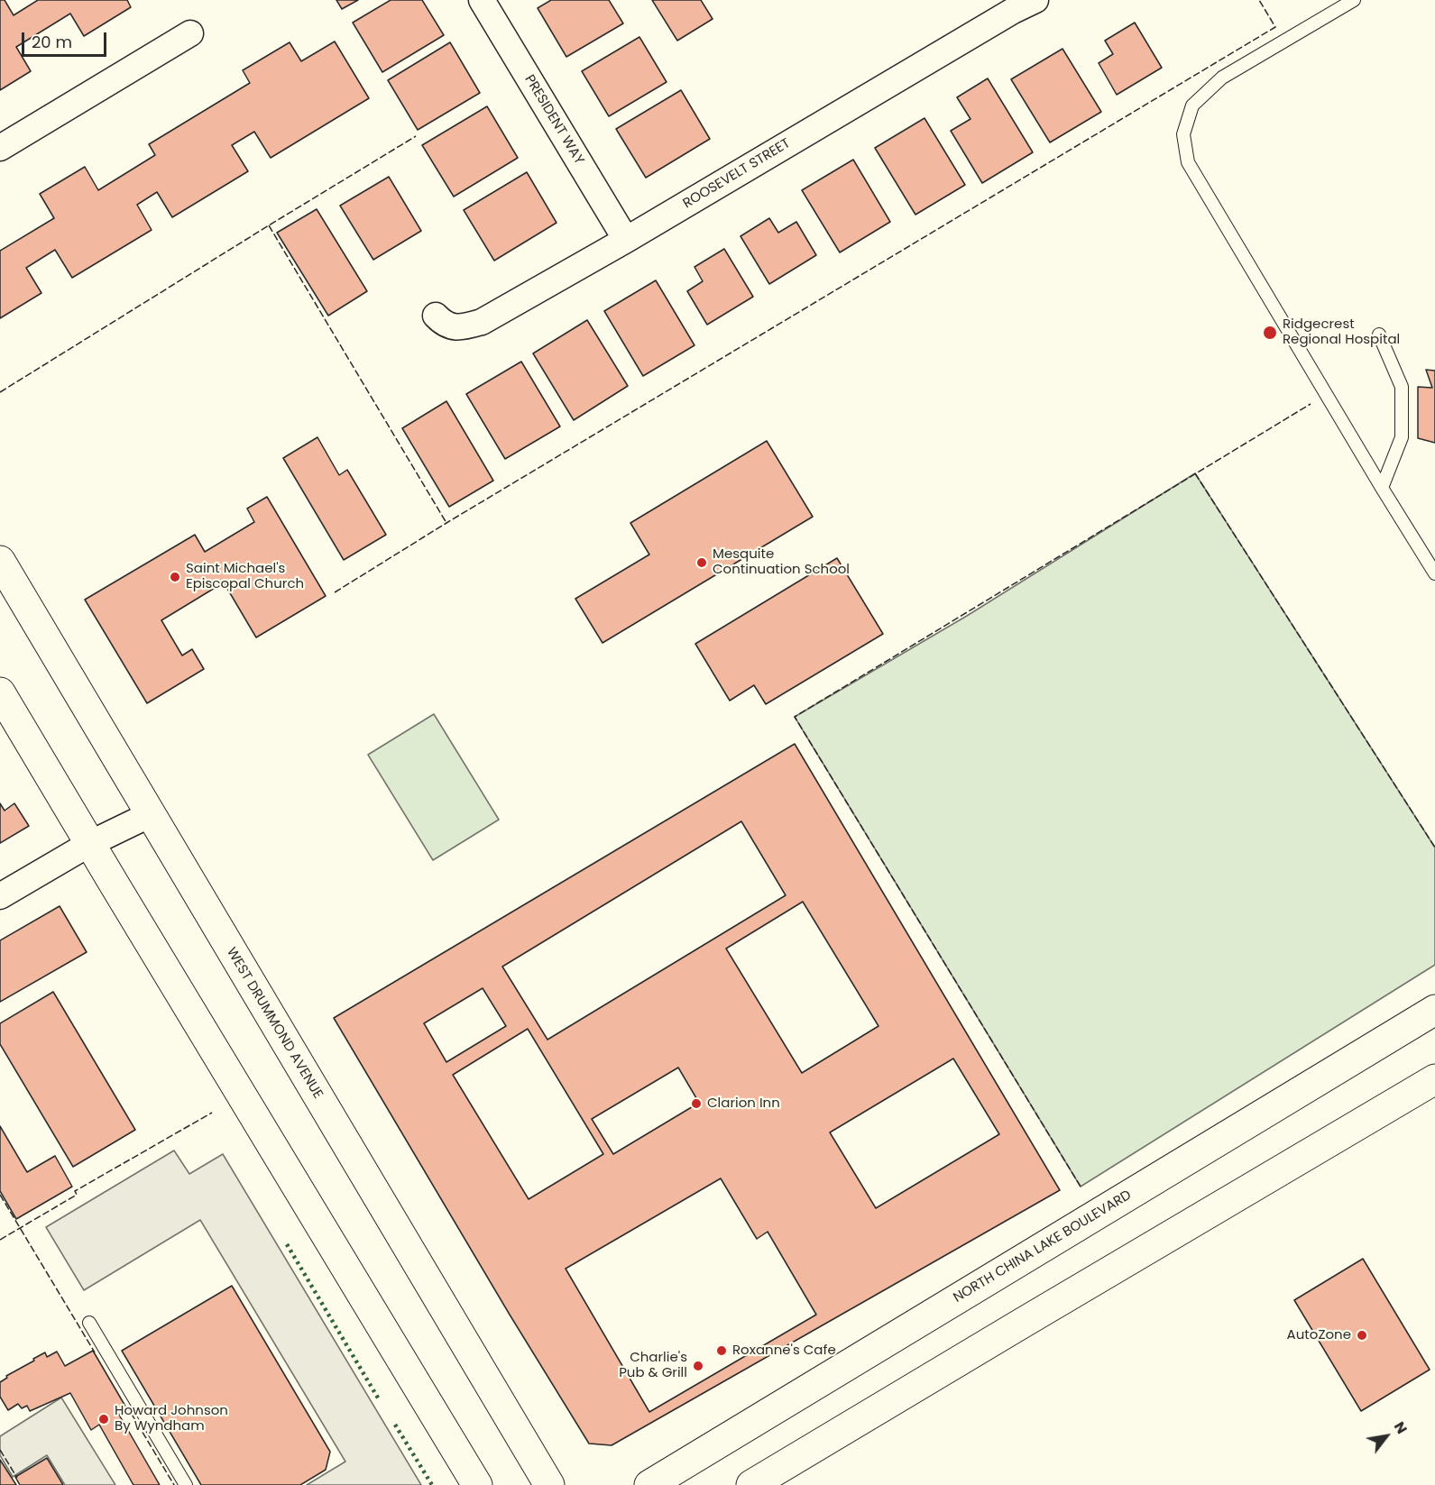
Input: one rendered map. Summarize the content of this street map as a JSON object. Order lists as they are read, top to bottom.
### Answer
{
  "streets": {
    "main road": ["WEST DRUMMOND AVENUE", "NORTH CHINA LAKE BOULEVARD"],
    "street": ["PRESIDENT WAY", "ROOSEVELT STREET"]
  },
  "crossings": [
    ["PRESIDENT WAY", "ROOSEVELT STREET"]
  ],
  "places": [
    "Ridgecrest Regional Hospital",
    "Mesquite Continuation School",
    "Saint Michael's Episcopal Church",
    "Clarion Inn",
    "AutoZone",
    "Roxanne's Cafe",
    "Charlie's Pub & Grill",
    "Howard Johnson By Wyndham"
  ],
  "scale_bar": "20 m",
  "north": "top right"
}
